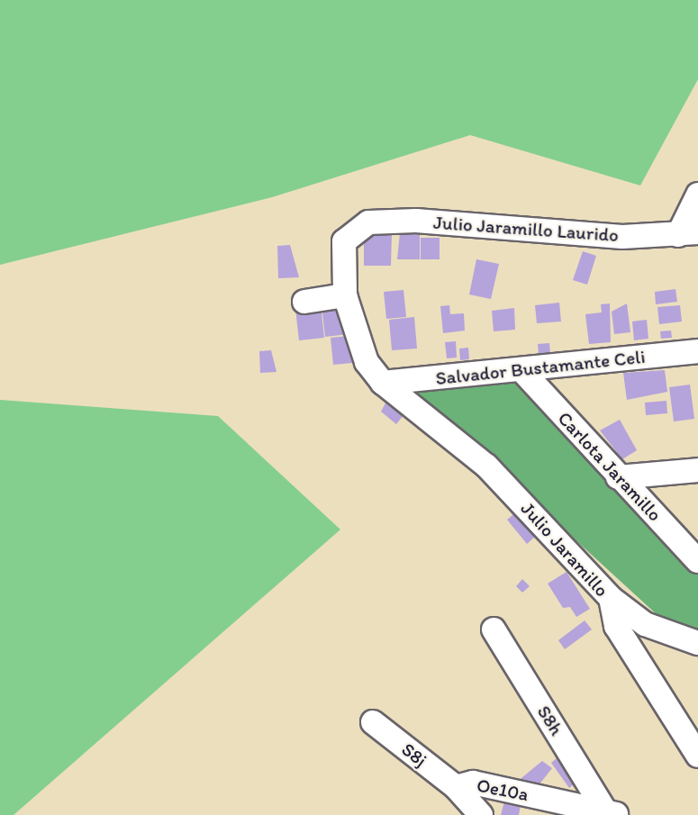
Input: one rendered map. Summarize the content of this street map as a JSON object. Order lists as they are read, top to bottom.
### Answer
{
  "streets": {
    "street": [
      "Julio Jaramillo Laurido",
      "Salvador Bustamante Celi",
      "Carlota Jaramillo",
      "Julio Jaramillo",
      "S8h",
      "S8j",
      "Oe10a"
    ]
  },
  "crossings": [
    ["Julio Jaramillo Laurido", "Julio Jaramillo"],
    ["Salvador Bustamante Celi", "Carlota Jaramillo"],
    ["Salvador Bustamante Celi", "Julio Jaramillo"],
    ["S8h", "Oe10a"],
    ["S8j", "Oe10a"]
  ]
}
